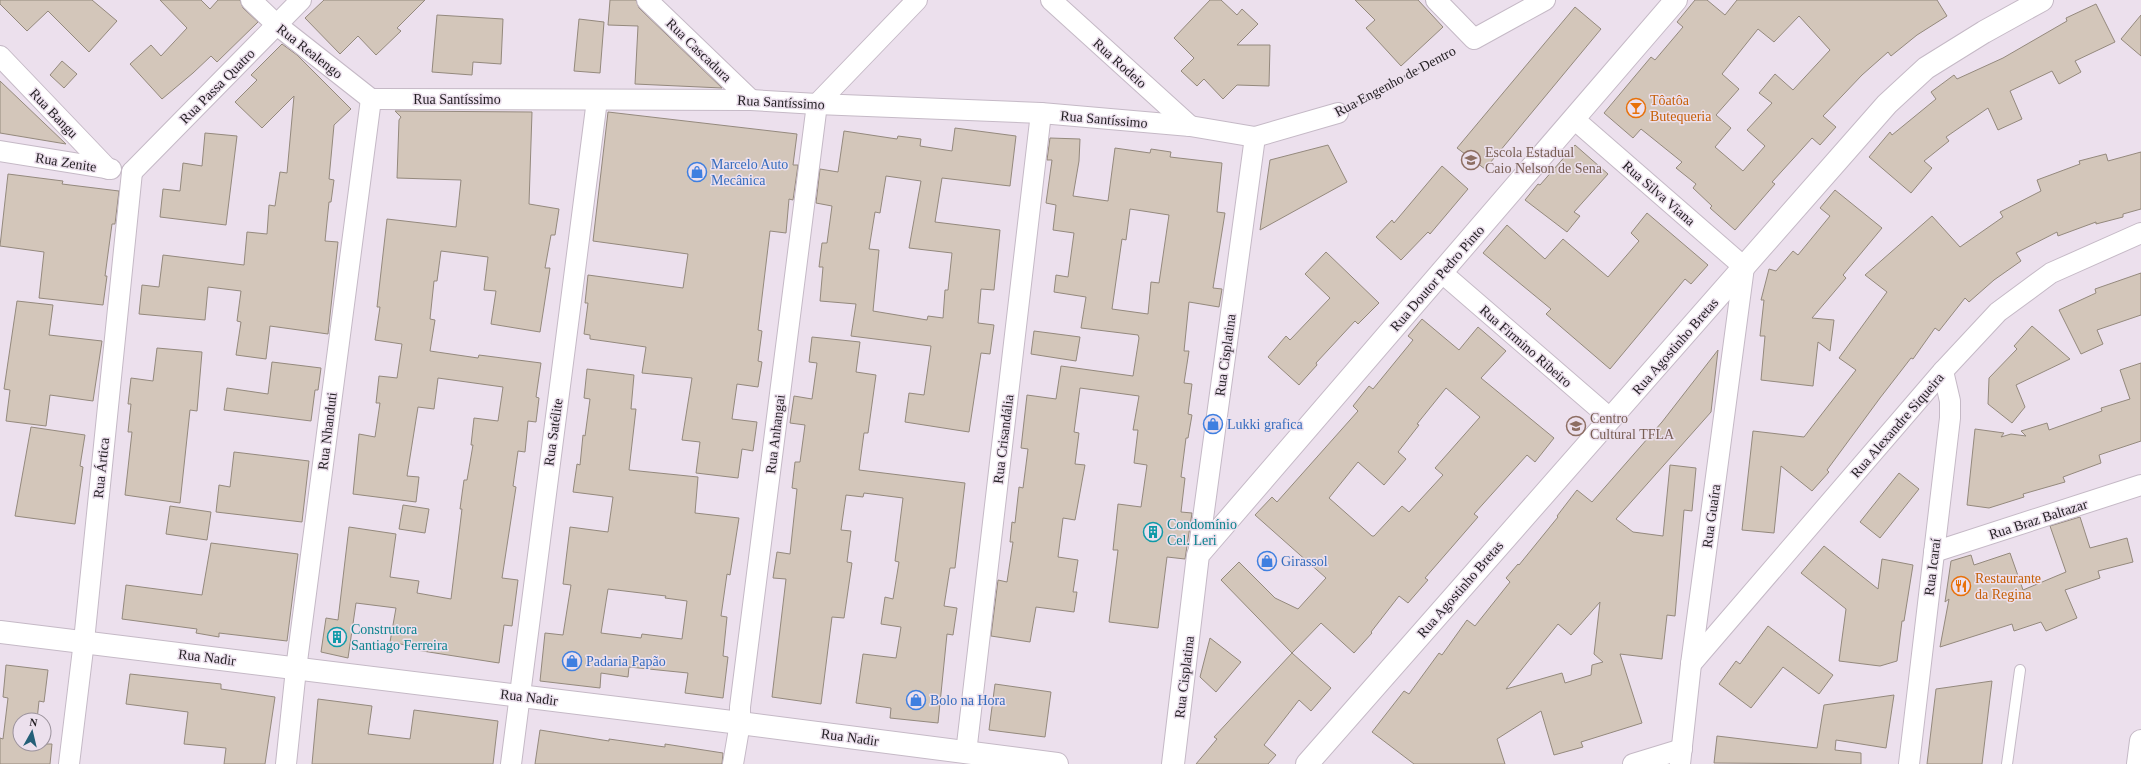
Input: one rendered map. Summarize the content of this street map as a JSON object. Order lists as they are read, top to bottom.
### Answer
{
  "streets": {
    "street": [
      "Rua Cascadura",
      "Rua Realengo",
      "Rua Rodeio",
      "Rua Engenho de Dentro",
      "Rua Passa Quatro",
      "Rua Santíssimo",
      "Rua Bangu",
      "Rua Zenite",
      "Rua Silva Viana",
      "Rua Doutor Pedro Pinto",
      "Rua Firmino Ribeiro",
      "Rua Agostinho Bretas",
      "Rua Cisplatina",
      "Rua Alexandre Siqueira",
      "Rua Nhanduti",
      "Rua Satélite",
      "Rua Anhangai",
      "Rua Crisandália",
      "Rua Ártica",
      "Rua Guaíra",
      "Rua Braz Baltazar",
      "Rua Icaraí",
      "Rua Nadir"
    ]
  },
  "crossings": [
    ["Rua Cascadura", "Rua Santíssimo"],
    ["Rua Realengo", "Rua Passa Quatro"],
    ["Rua Realengo", "Rua Santíssimo"],
    ["Rua Realengo", "Rua Nhanduti"],
    ["Rua Rodeio", "Rua Engenho de Dentro"],
    ["Rua Rodeio", "Rua Santíssimo"],
    ["Rua Engenho de Dentro", "Rua Santíssimo"],
    ["Rua Engenho de Dentro", "Rua Cisplatina"],
    ["Rua Passa Quatro", "Rua Zenite"],
    ["Rua Passa Quatro", "Rua Ártica"],
    ["Rua Santíssimo", "Rua Nhanduti"],
    ["Rua Santíssimo", "Rua Satélite"],
    ["Rua Santíssimo", "Rua Anhangai"],
    ["Rua Santíssimo", "Rua Crisandália"],
    ["Rua Bangu", "Rua Zenite"],
    ["Rua Zenite", "Rua Ártica"],
    ["Rua Silva Viana", "Rua Doutor Pedro Pinto"],
    ["Rua Silva Viana", "Rua Agostinho Bretas"],
    ["Rua Silva Viana", "Rua Guaíra"],
    ["Rua Doutor Pedro Pinto", "Rua Firmino Ribeiro"],
    ["Rua Doutor Pedro Pinto", "Rua Cisplatina"],
    ["Rua Firmino Ribeiro", "Rua Agostinho Bretas"],
    ["Rua Agostinho Bretas", "Rua Guaíra"],
    ["Rua Alexandre Siqueira", "Rua Guaíra"],
    ["Rua Alexandre Siqueira", "Rua Icaraí"],
    ["Rua Nhanduti", "Rua Nadir"],
    ["Rua Satélite", "Rua Nadir"],
    ["Rua Anhangai", "Rua Nadir"],
    ["Rua Crisandália", "Rua Nadir"],
    ["Rua Ártica", "Rua Nadir"],
    ["Rua Braz Baltazar", "Rua Icaraí"]
  ],
  "places": {
    "bar": ["Tôatôa Butequeria"],
    "school or university": ["Escola Estadual Caio Nelson de Sena", "Centro Cultural TFLA"],
    "shop": [
      "Marcelo Auto Mecânica",
      "Lukki grafica",
      "Girassol",
      "Padaria Papão",
      "Bolo na Hora"
    ],
    "building": ["Condomínio Cel. Leri", "Construtora Santiago Ferreira"],
    "restaurant": ["Restaurante da Regina"]
  },
  "north": "top"
}
